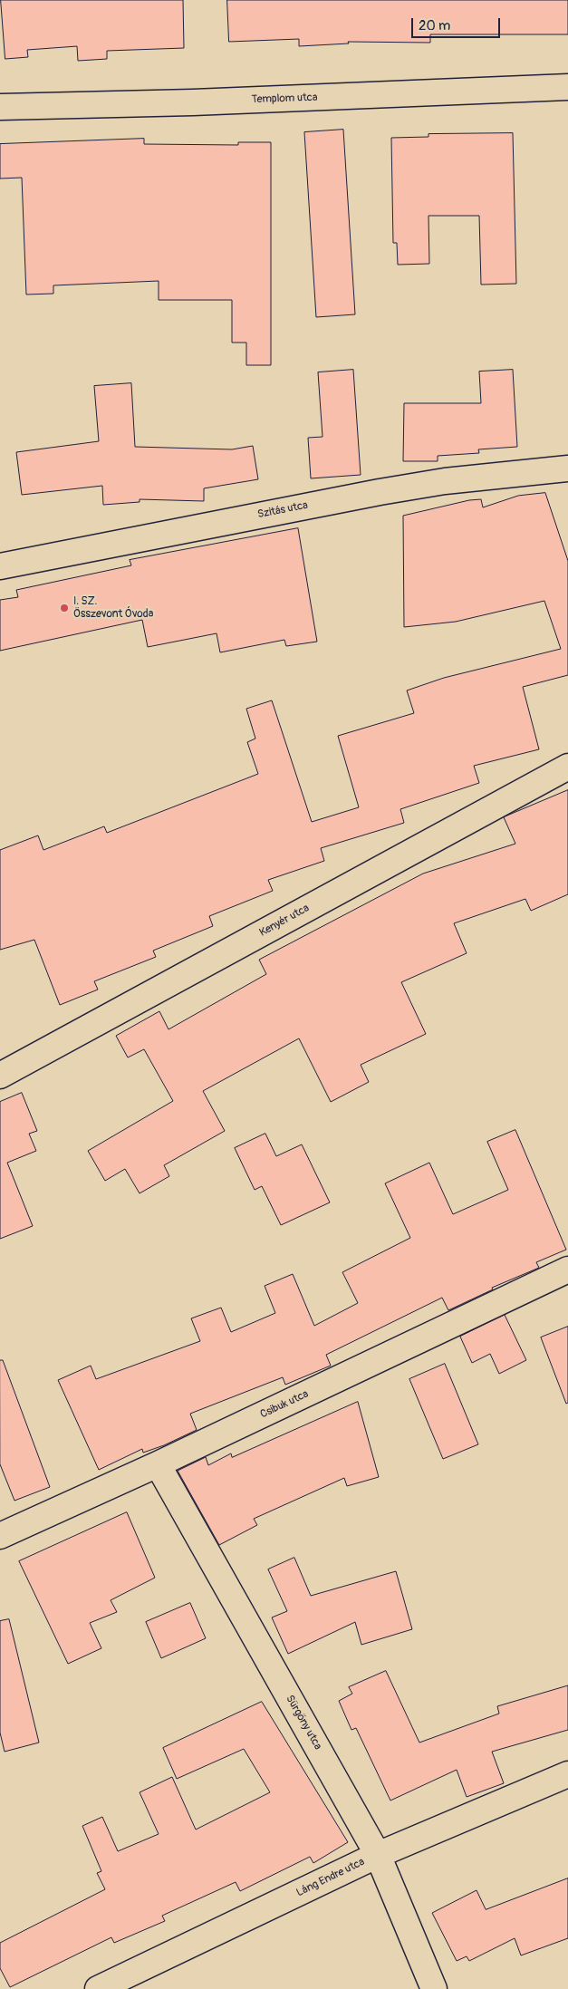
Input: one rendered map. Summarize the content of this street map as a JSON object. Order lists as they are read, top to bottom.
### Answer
{
  "streets": {
    "street": [
      "Templom utca",
      "Szitás utca",
      "Kenyér utca",
      "Csibuk utca",
      "Sürgöny utca",
      "Láng Endre utca"
    ]
  },
  "crossings": [
    ["Csibuk utca", "Sürgöny utca"],
    ["Sürgöny utca", "Láng Endre utca"]
  ],
  "places": ["I. SZ. Összevont Óvoda"],
  "scale_bar": "20 m"
}
